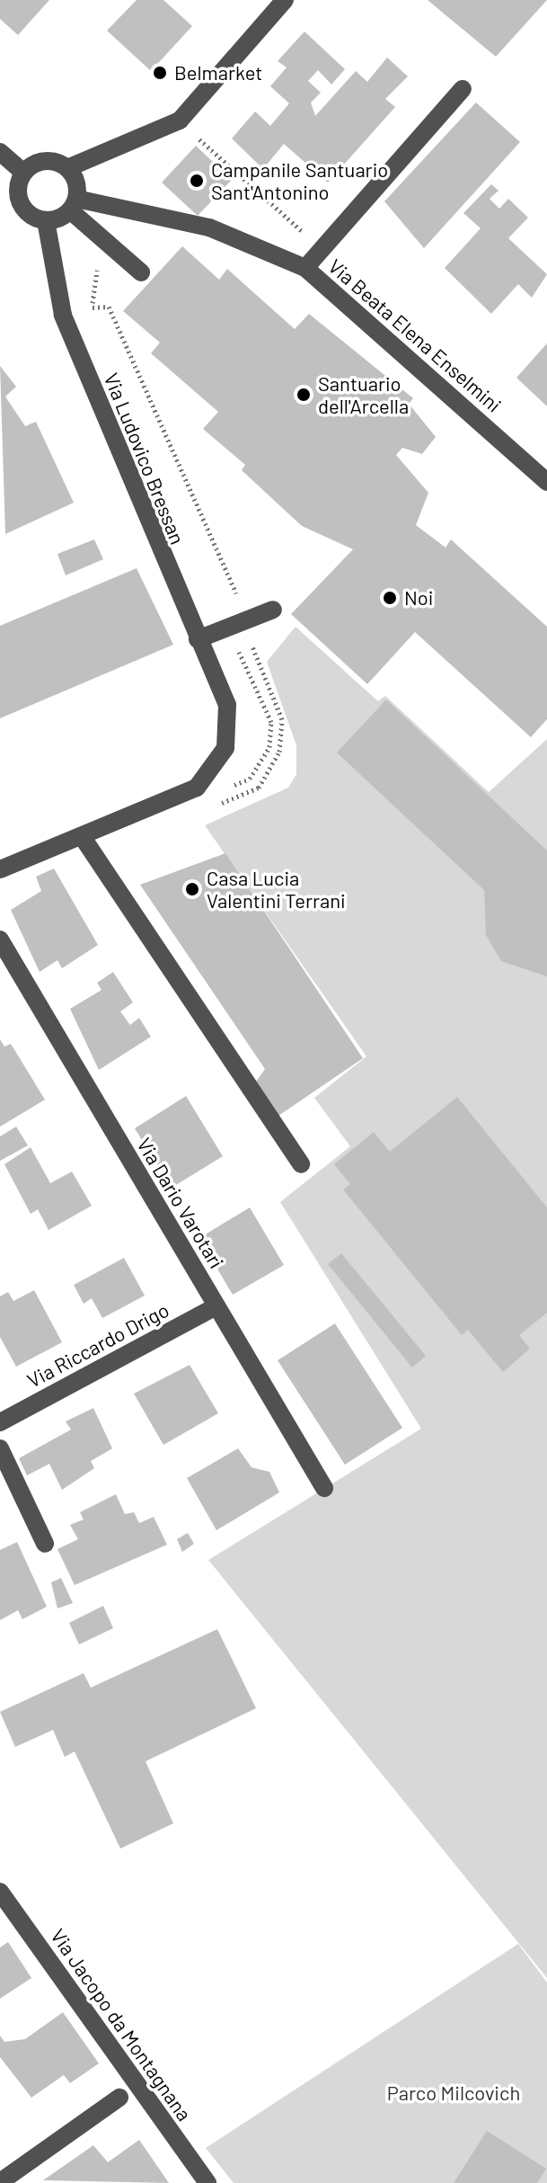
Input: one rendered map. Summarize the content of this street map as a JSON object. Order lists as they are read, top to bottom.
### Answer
{
  "streets": {
    "street": [
      "Via Beata Elena Enselmini",
      "Via Ludovico Bressan",
      "Via Dario Varotari",
      "Via Riccardo Drigo",
      "Via Jacopo da Montagnana"
    ]
  },
  "crossings": [
    ["Via Beata Elena Enselmini", "Via Ludovico Bressan"],
    ["Via Dario Varotari", "Via Riccardo Drigo"]
  ],
  "parks": ["Parco Milcovich"],
  "places": [
    "Belmarket",
    "Campanile Santuario Sant'Antonino",
    "Santuario dell'Arcella",
    "Noi",
    "Casa Lucia Valentini Terrani"
  ]
}
